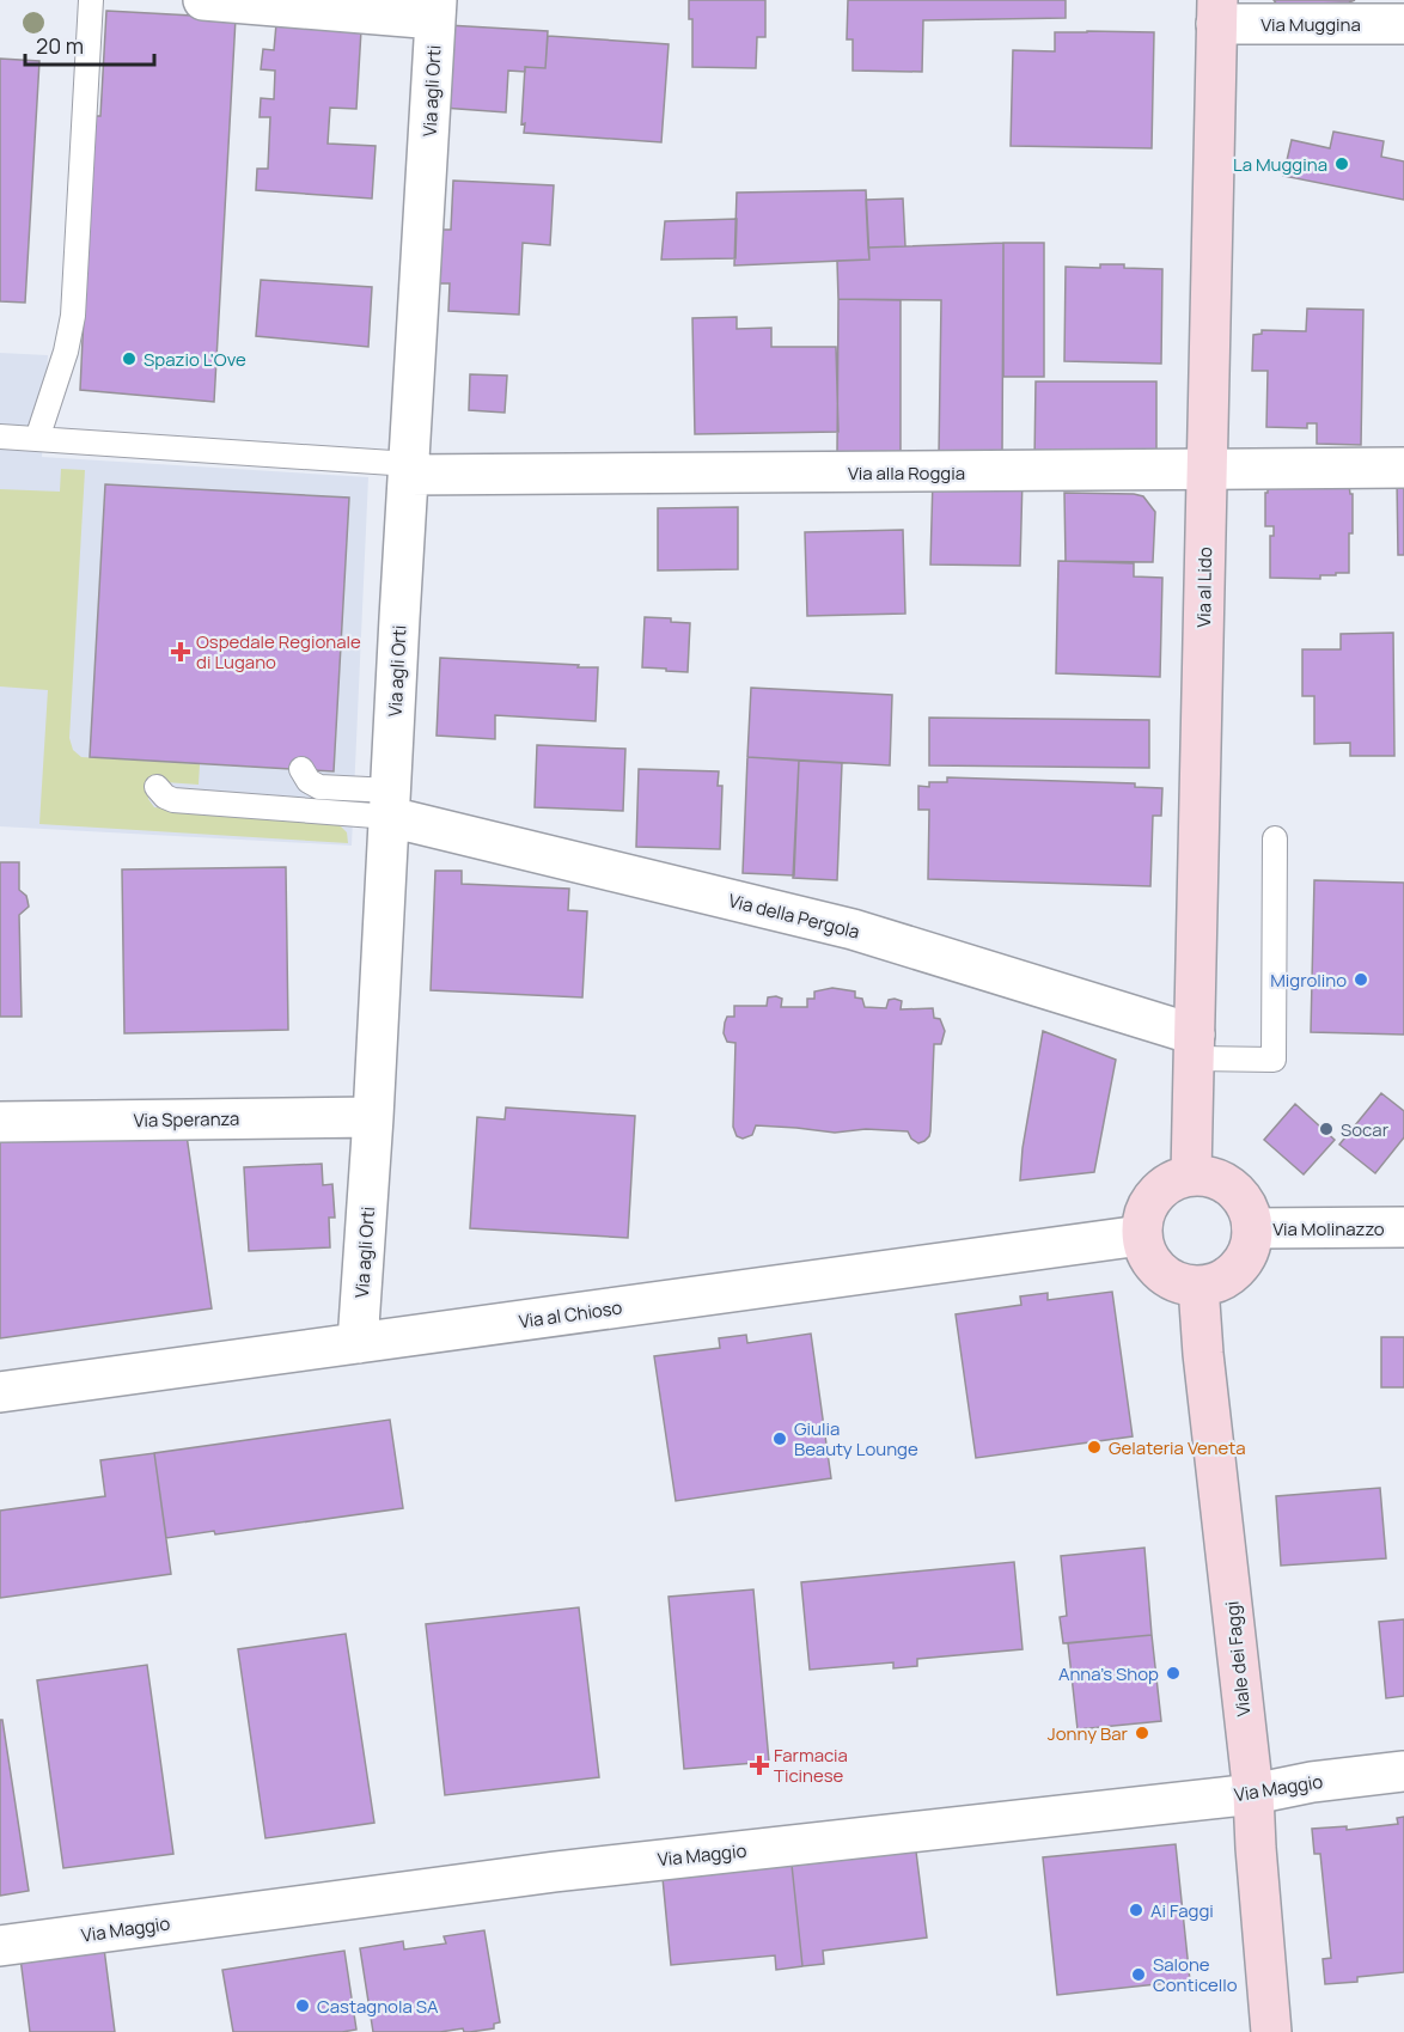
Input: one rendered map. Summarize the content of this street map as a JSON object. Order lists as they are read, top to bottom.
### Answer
{
  "streets": {
    "street": [
      "Via Muggina",
      "Via agli Orti",
      "Via alla Roggia",
      "Via al Lido",
      "Via della Pergola",
      "Via Speranza",
      "Via Molinazzo",
      "Via al Chioso",
      "Viale dei Faggi",
      "Via Maggio"
    ]
  },
  "crossings": [
    ["Via Muggina", "Via al Lido"],
    ["Via agli Orti", "Via alla Roggia"],
    ["Via agli Orti", "Via della Pergola"],
    ["Via agli Orti", "Via Speranza"],
    ["Via agli Orti", "Via al Chioso"],
    ["Via alla Roggia", "Via al Lido"],
    ["Via al Lido", "Via della Pergola"],
    ["Via al Lido", "Via Molinazzo"],
    ["Via al Lido", "Via al Chioso"],
    ["Via al Lido", "Viale dei Faggi"],
    ["Via Molinazzo", "Via al Chioso"],
    ["Via Molinazzo", "Viale dei Faggi"],
    ["Via al Chioso", "Viale dei Faggi"],
    ["Viale dei Faggi", "Via Maggio"]
  ],
  "places": {
    "other": [
      "La Muggina",
      "Spazio L'Ove",
      "Migrolino",
      "Socar",
      "Giulia Beauty Lounge",
      "Gelateria Veneta",
      "Anna's Shop",
      "Jonny Bar",
      "Ai Faggi",
      "Salone Conticello",
      "Castagnola SA"
    ],
    "health": ["Ospedale Regionale di Lugano", "Farmacia Ticinese"]
  },
  "scale_bar": "20 m"
}
